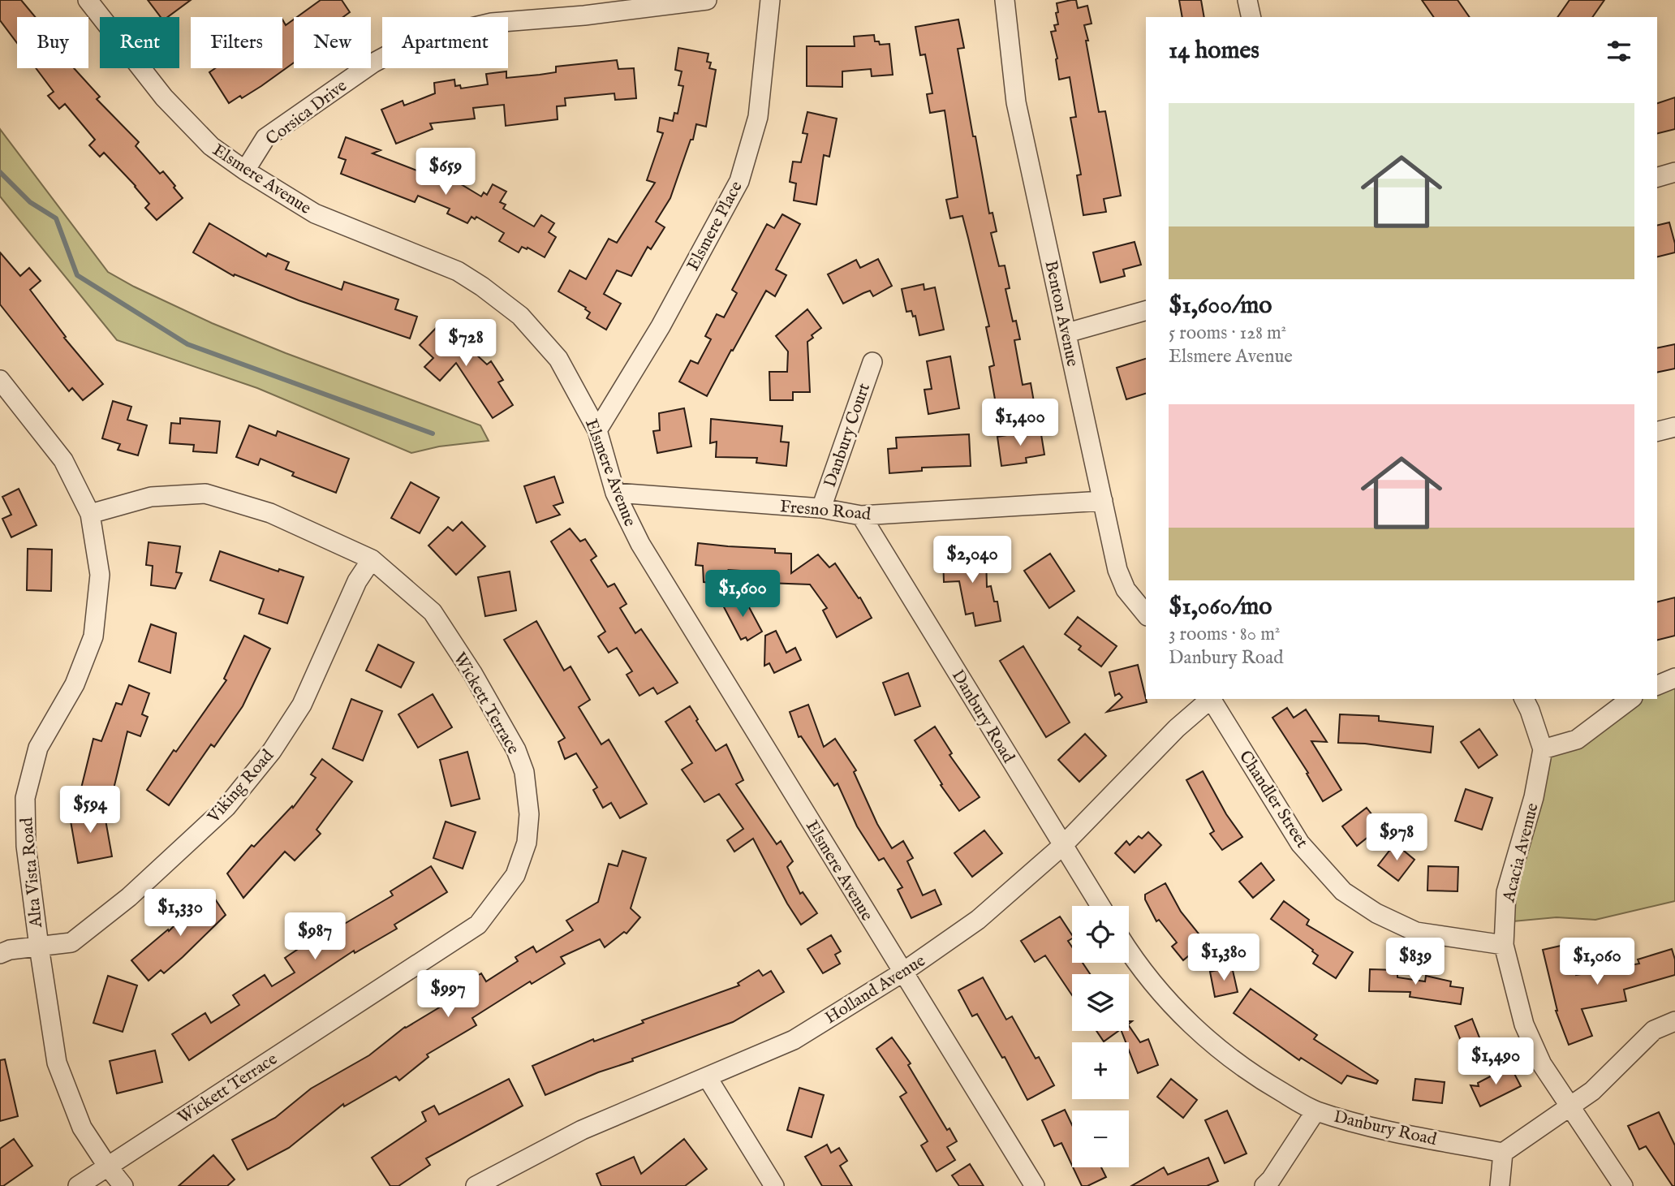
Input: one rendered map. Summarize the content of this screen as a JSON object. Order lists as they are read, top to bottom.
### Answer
{
  "streets": {
    "street": [
      "Corsica Drive",
      "Elsmere Avenue",
      "Elsmere Place",
      "Benton Avenue",
      "Danbury Court",
      "Fresno Road",
      "Wickett Terrace",
      "Danbury Road",
      "Viking Road",
      "Chandler Street",
      "Acacia Avenue",
      "Alta Vista Road",
      "Holland Avenue"
    ]
  },
  "crossings": [
    ["Corsica Drive", "Elsmere Avenue"],
    ["Elsmere Avenue", "Elsmere Place"],
    ["Elsmere Avenue", "Fresno Road"],
    ["Elsmere Avenue", "Holland Avenue"],
    ["Benton Avenue", "Fresno Road"],
    ["Danbury Court", "Fresno Road"],
    ["Fresno Road", "Danbury Road"],
    ["Wickett Terrace", "Viking Road"],
    ["Wickett Terrace", "Alta Vista Road"],
    ["Danbury Road", "Holland Avenue"],
    ["Viking Road", "Alta Vista Road"],
    ["Chandler Street", "Acacia Avenue"]
  ],
  "page": {
    "chip": [
      "Buy",
      "Rent",
      "Filters",
      "New",
      "Apartment"
    ],
    "heading": "14 homes",
    "list": [
      {
        "name": "$1,600/mo",
        "note": "5 rooms · 128 m² · Elsmere Avenue"
      },
      {
        "name": "$1,060/mo",
        "note": "3 rooms · 80 m² · Danbury Road"
      }
    ],
    "price": [
      "$659",
      "$728",
      "$1,400",
      "$2,040",
      "$1,600",
      "$594",
      "$978",
      "$1,330",
      "$987",
      "$1,380",
      "$839",
      "$1,060",
      "$997",
      "$1,490"
    ],
    "map_buttons": ["+", "−"]
  }
}
